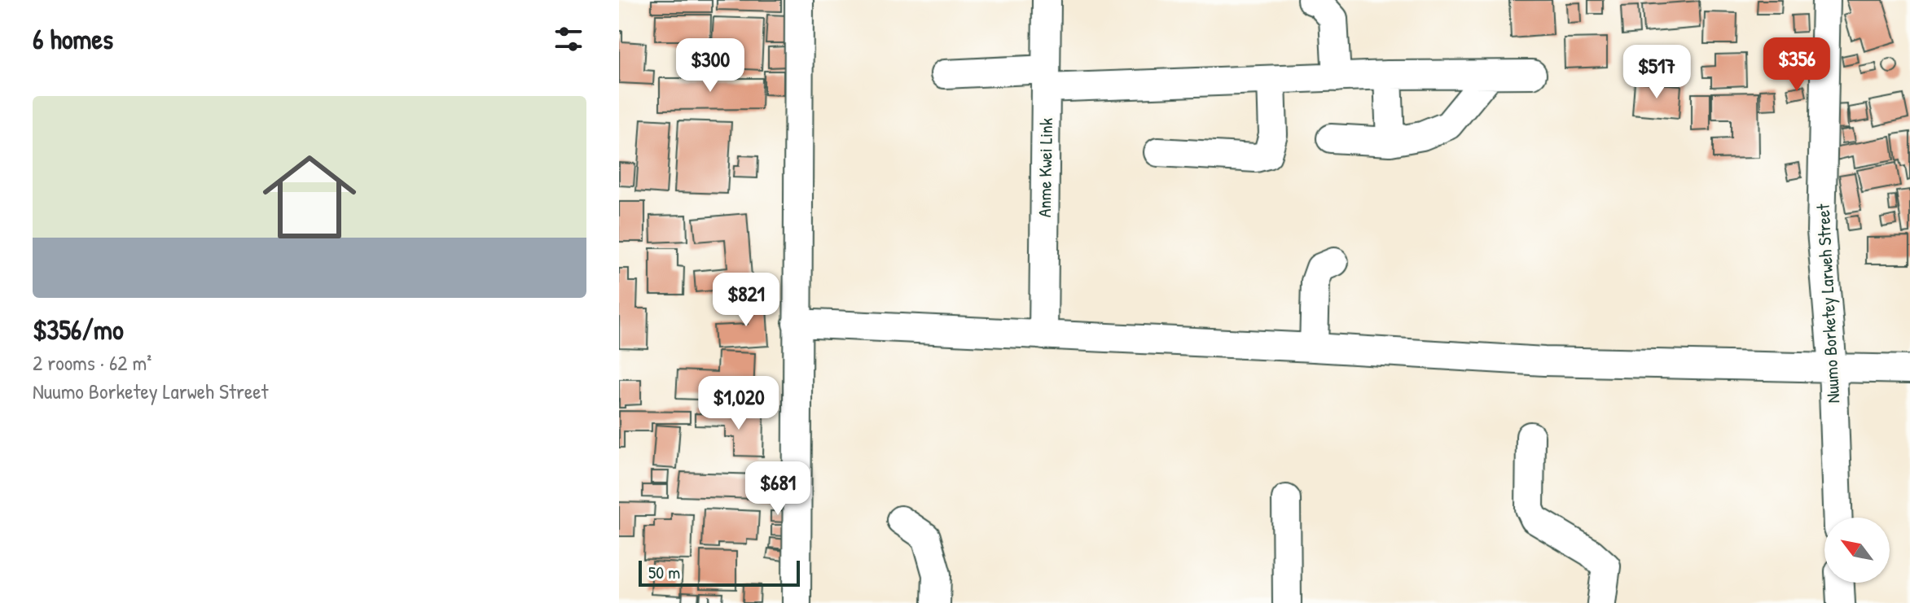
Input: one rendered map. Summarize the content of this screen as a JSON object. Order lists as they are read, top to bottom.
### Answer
{
  "streets": {
    "street": ["Anme Kwei Link", "Nuumo Borketey Larweh Street"]
  },
  "scale_bar": "50 m",
  "north": "top left",
  "page": {
    "heading": "6 homes",
    "price": [
      "$356",
      "$300",
      "$517",
      "$821",
      "$1,020",
      "$681"
    ],
    "list": [
      {
        "name": "$356/mo",
        "note": "2 rooms · 62 m² · Nuumo Borketey Larweh Street"
      }
    ],
    "scale": "50 m"
  }
}
